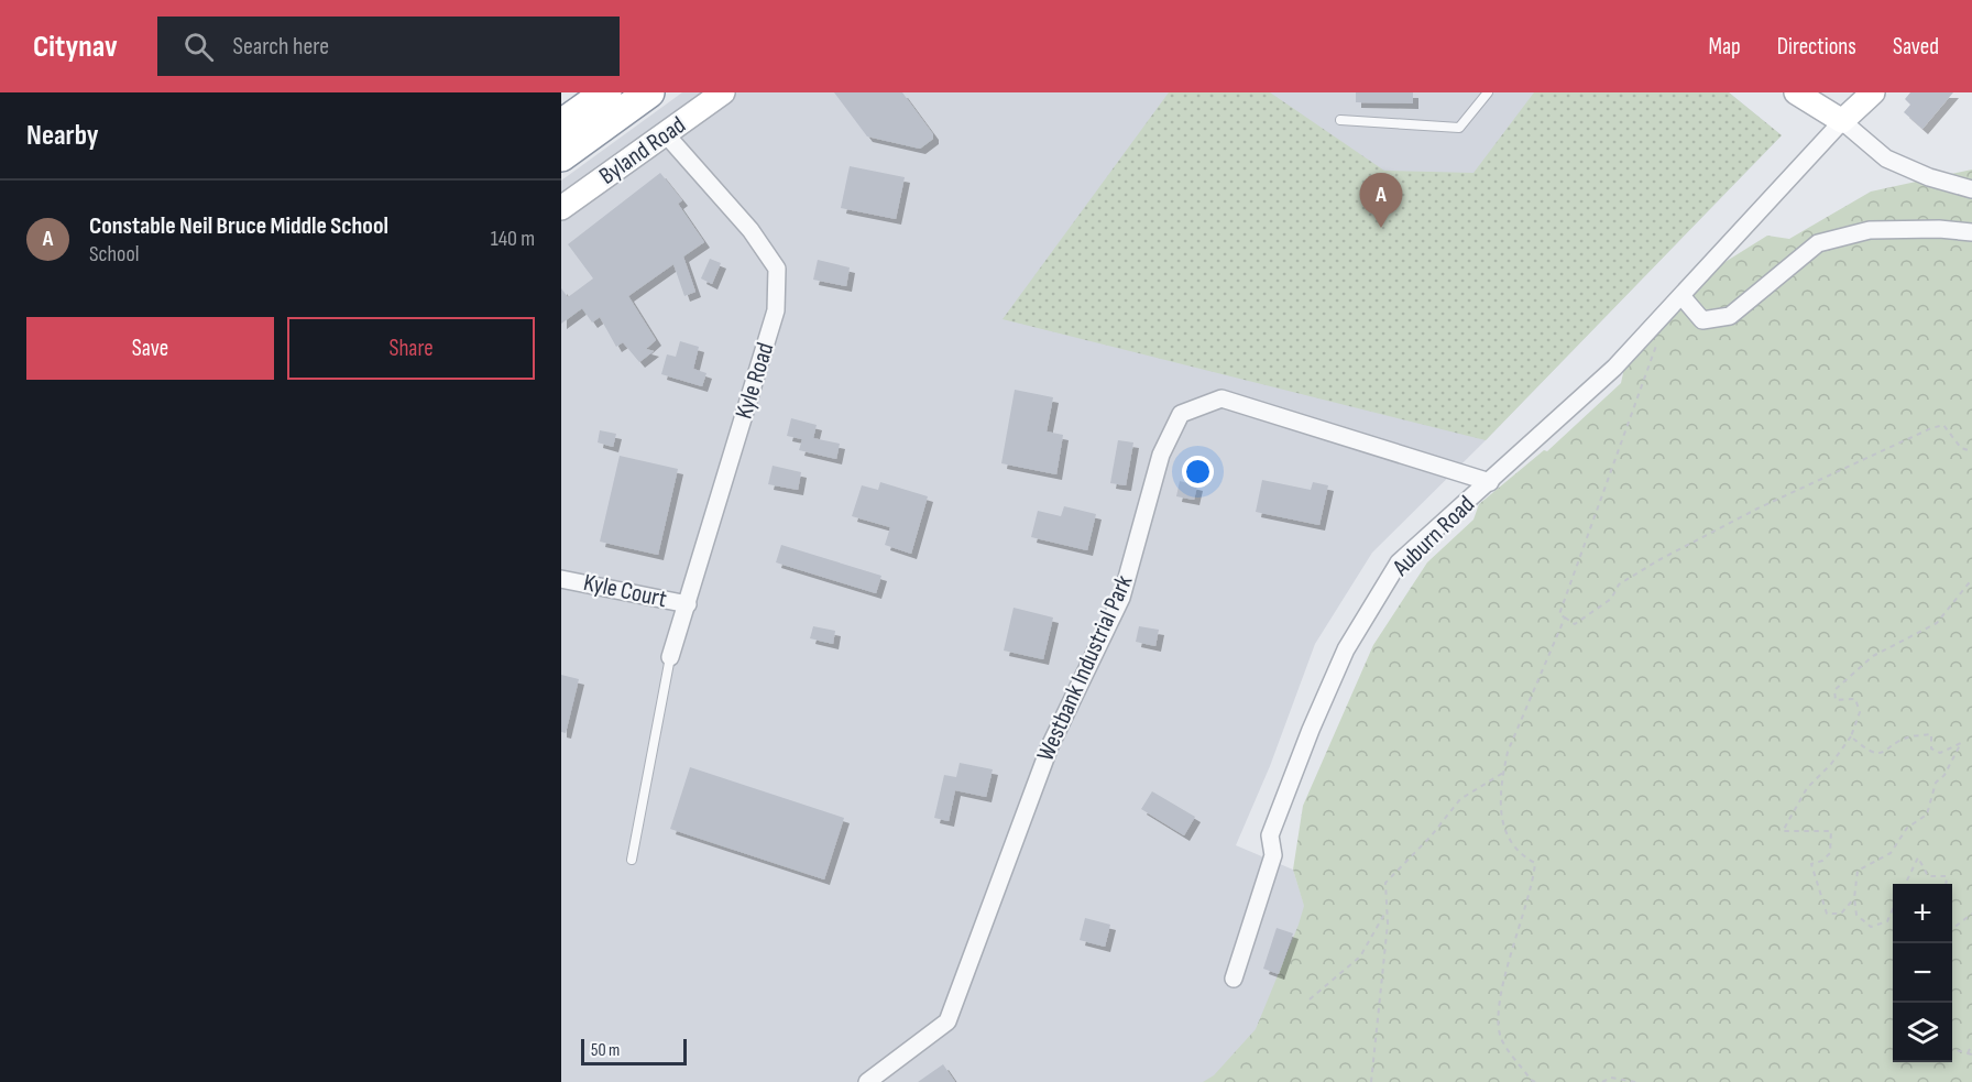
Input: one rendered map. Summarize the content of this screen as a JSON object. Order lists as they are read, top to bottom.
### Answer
{
  "streets": {
    "street": [
      "Byland Road",
      "Kyle Road",
      "Auburn Road",
      "Kyle Court",
      "Westbank Industrial Park"
    ]
  },
  "crossings": [
    ["Byland Road", "Kyle Road"],
    ["Kyle Road", "Kyle Court"],
    ["Auburn Road", "Westbank Industrial Park"]
  ],
  "scale_bar": "50 m",
  "page": {
    "header": "Citynav",
    "search": "Search here",
    "nav": ["Map", "Directions", "Saved"],
    "heading": "Nearby",
    "pins": "A",
    "list": [
      {
        "mark": "A",
        "name": "Constable Neil Bruce Middle School",
        "note": "School",
        "value": "140 m"
      }
    ],
    "buttons": ["Save", "Share"],
    "map_buttons": ["+", "−"],
    "scale": "50 m"
  }
}
